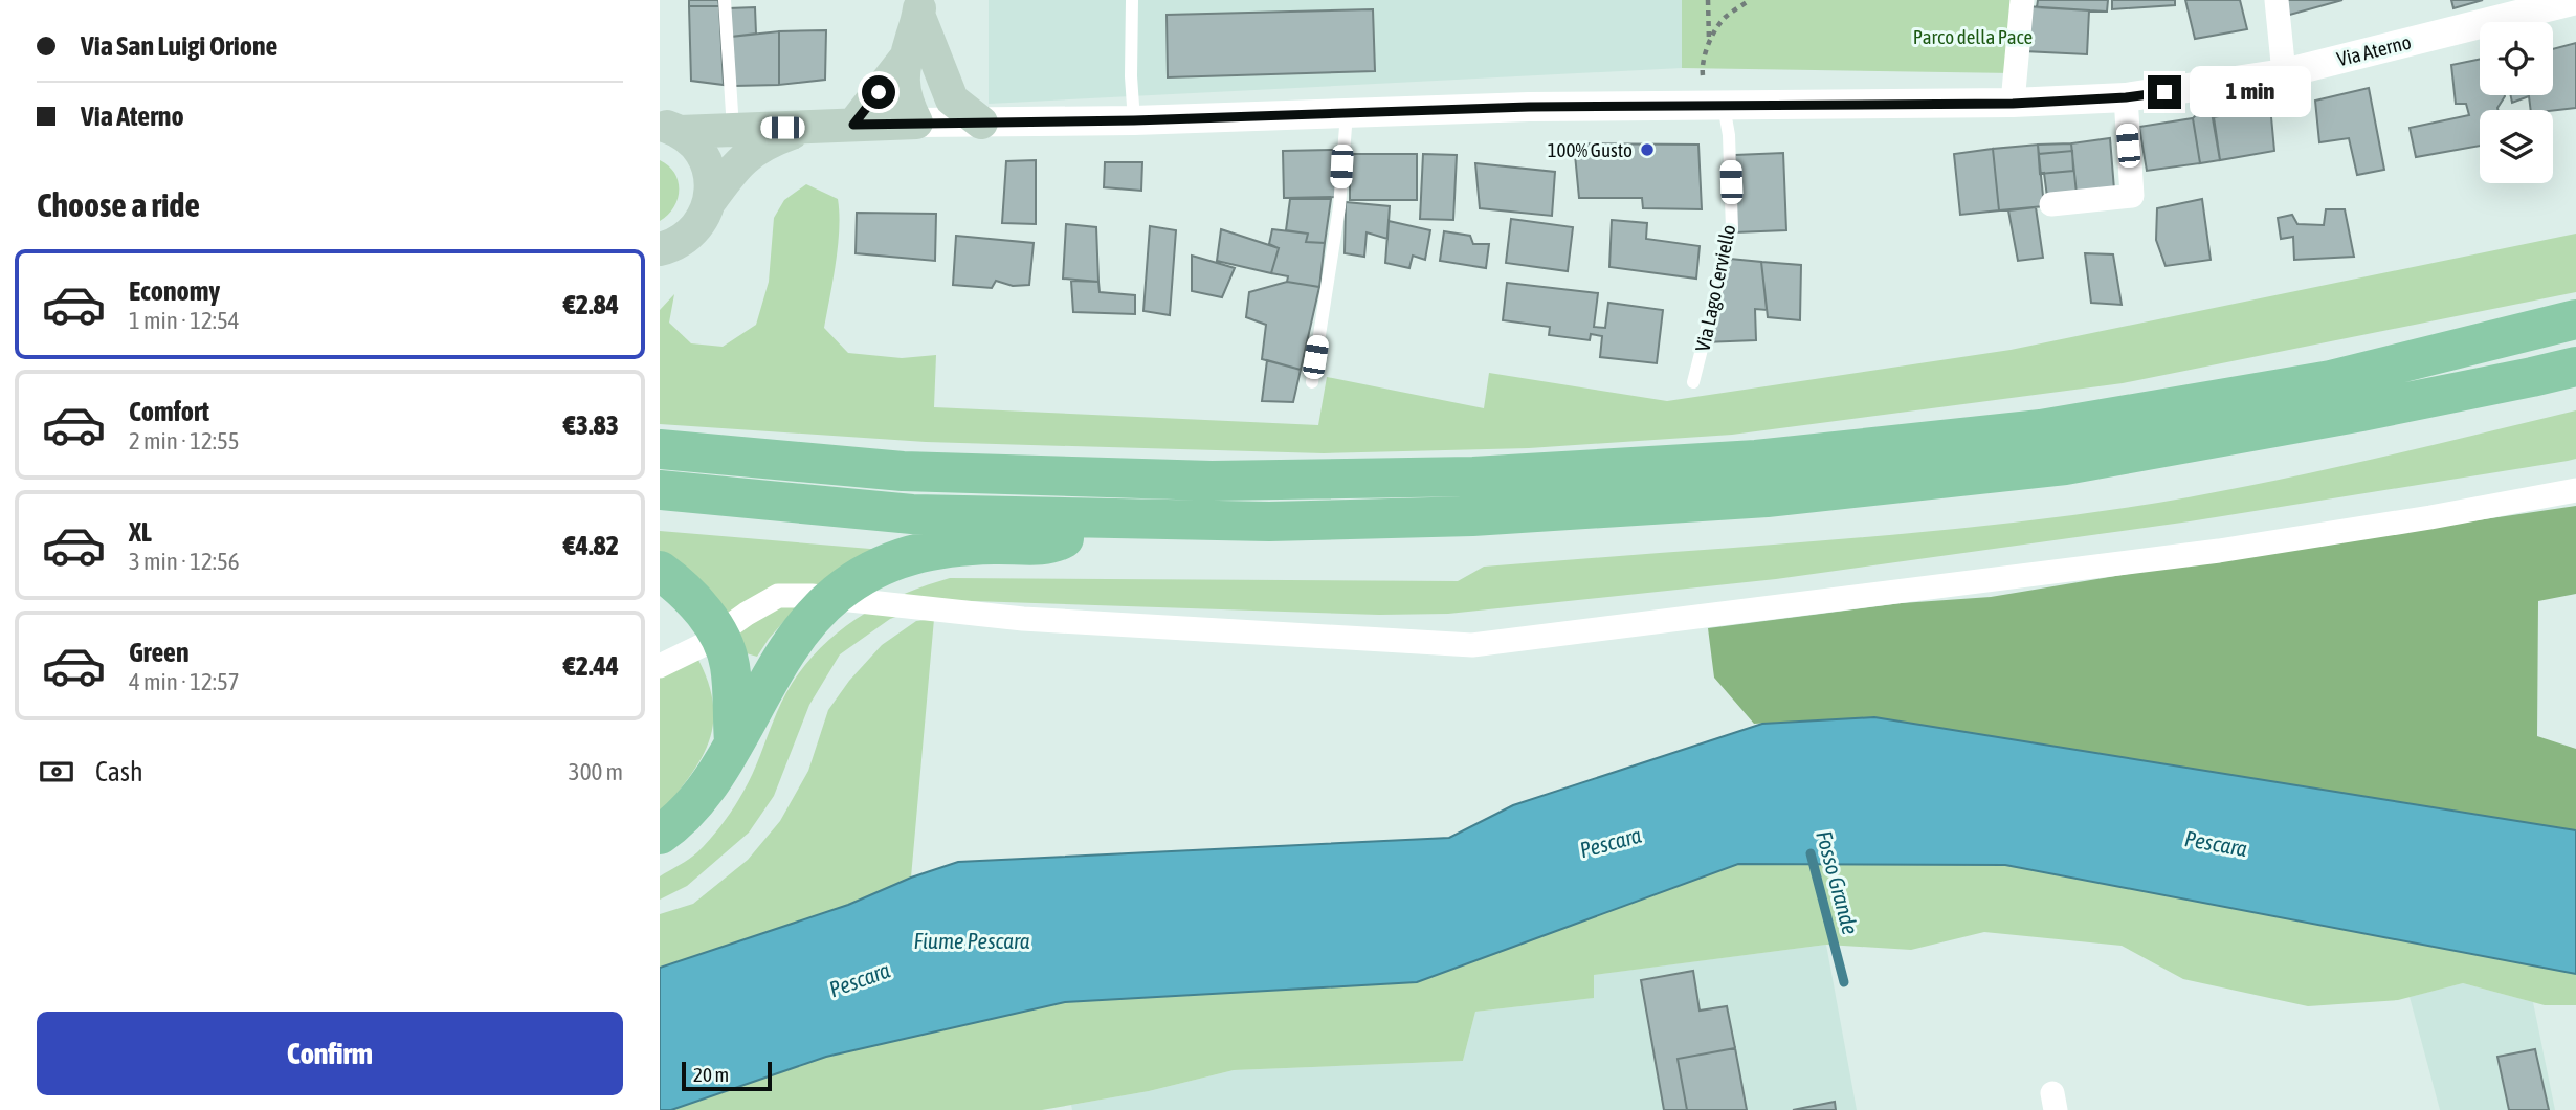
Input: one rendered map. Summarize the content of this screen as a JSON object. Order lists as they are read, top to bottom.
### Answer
{
  "streets": {
    "main road": ["Via Aterno"],
    "lane": ["Via Lago Cerviello"]
  },
  "crossings": [
    ["Via Aterno", "Via Lago Cerviello"]
  ],
  "water": ["Pescara", "Fosso Grande", "Fiume Pescara"],
  "parks": ["Parco della Pace"],
  "places": ["100% Gusto"],
  "scale_bar": "20 m",
  "page": {
    "banner": ["Via San Luigi Orione", "Via Aterno"],
    "bubble": "1 min",
    "heading": "Choose a ride",
    "list": [
      {
        "name": "Economy",
        "note": "1 min · 12:54",
        "value": "€2.84"
      },
      {
        "name": "Comfort",
        "note": "2 min · 12:55",
        "value": "€3.83"
      },
      {
        "name": "XL",
        "note": "3 min · 12:56",
        "value": "€4.82"
      },
      {
        "name": "Green",
        "note": "4 min · 12:57",
        "value": "€2.44"
      }
    ],
    "pay": ["Cash", "300 m"],
    "buttons": "Confirm",
    "scale": "20 m"
  }
}
